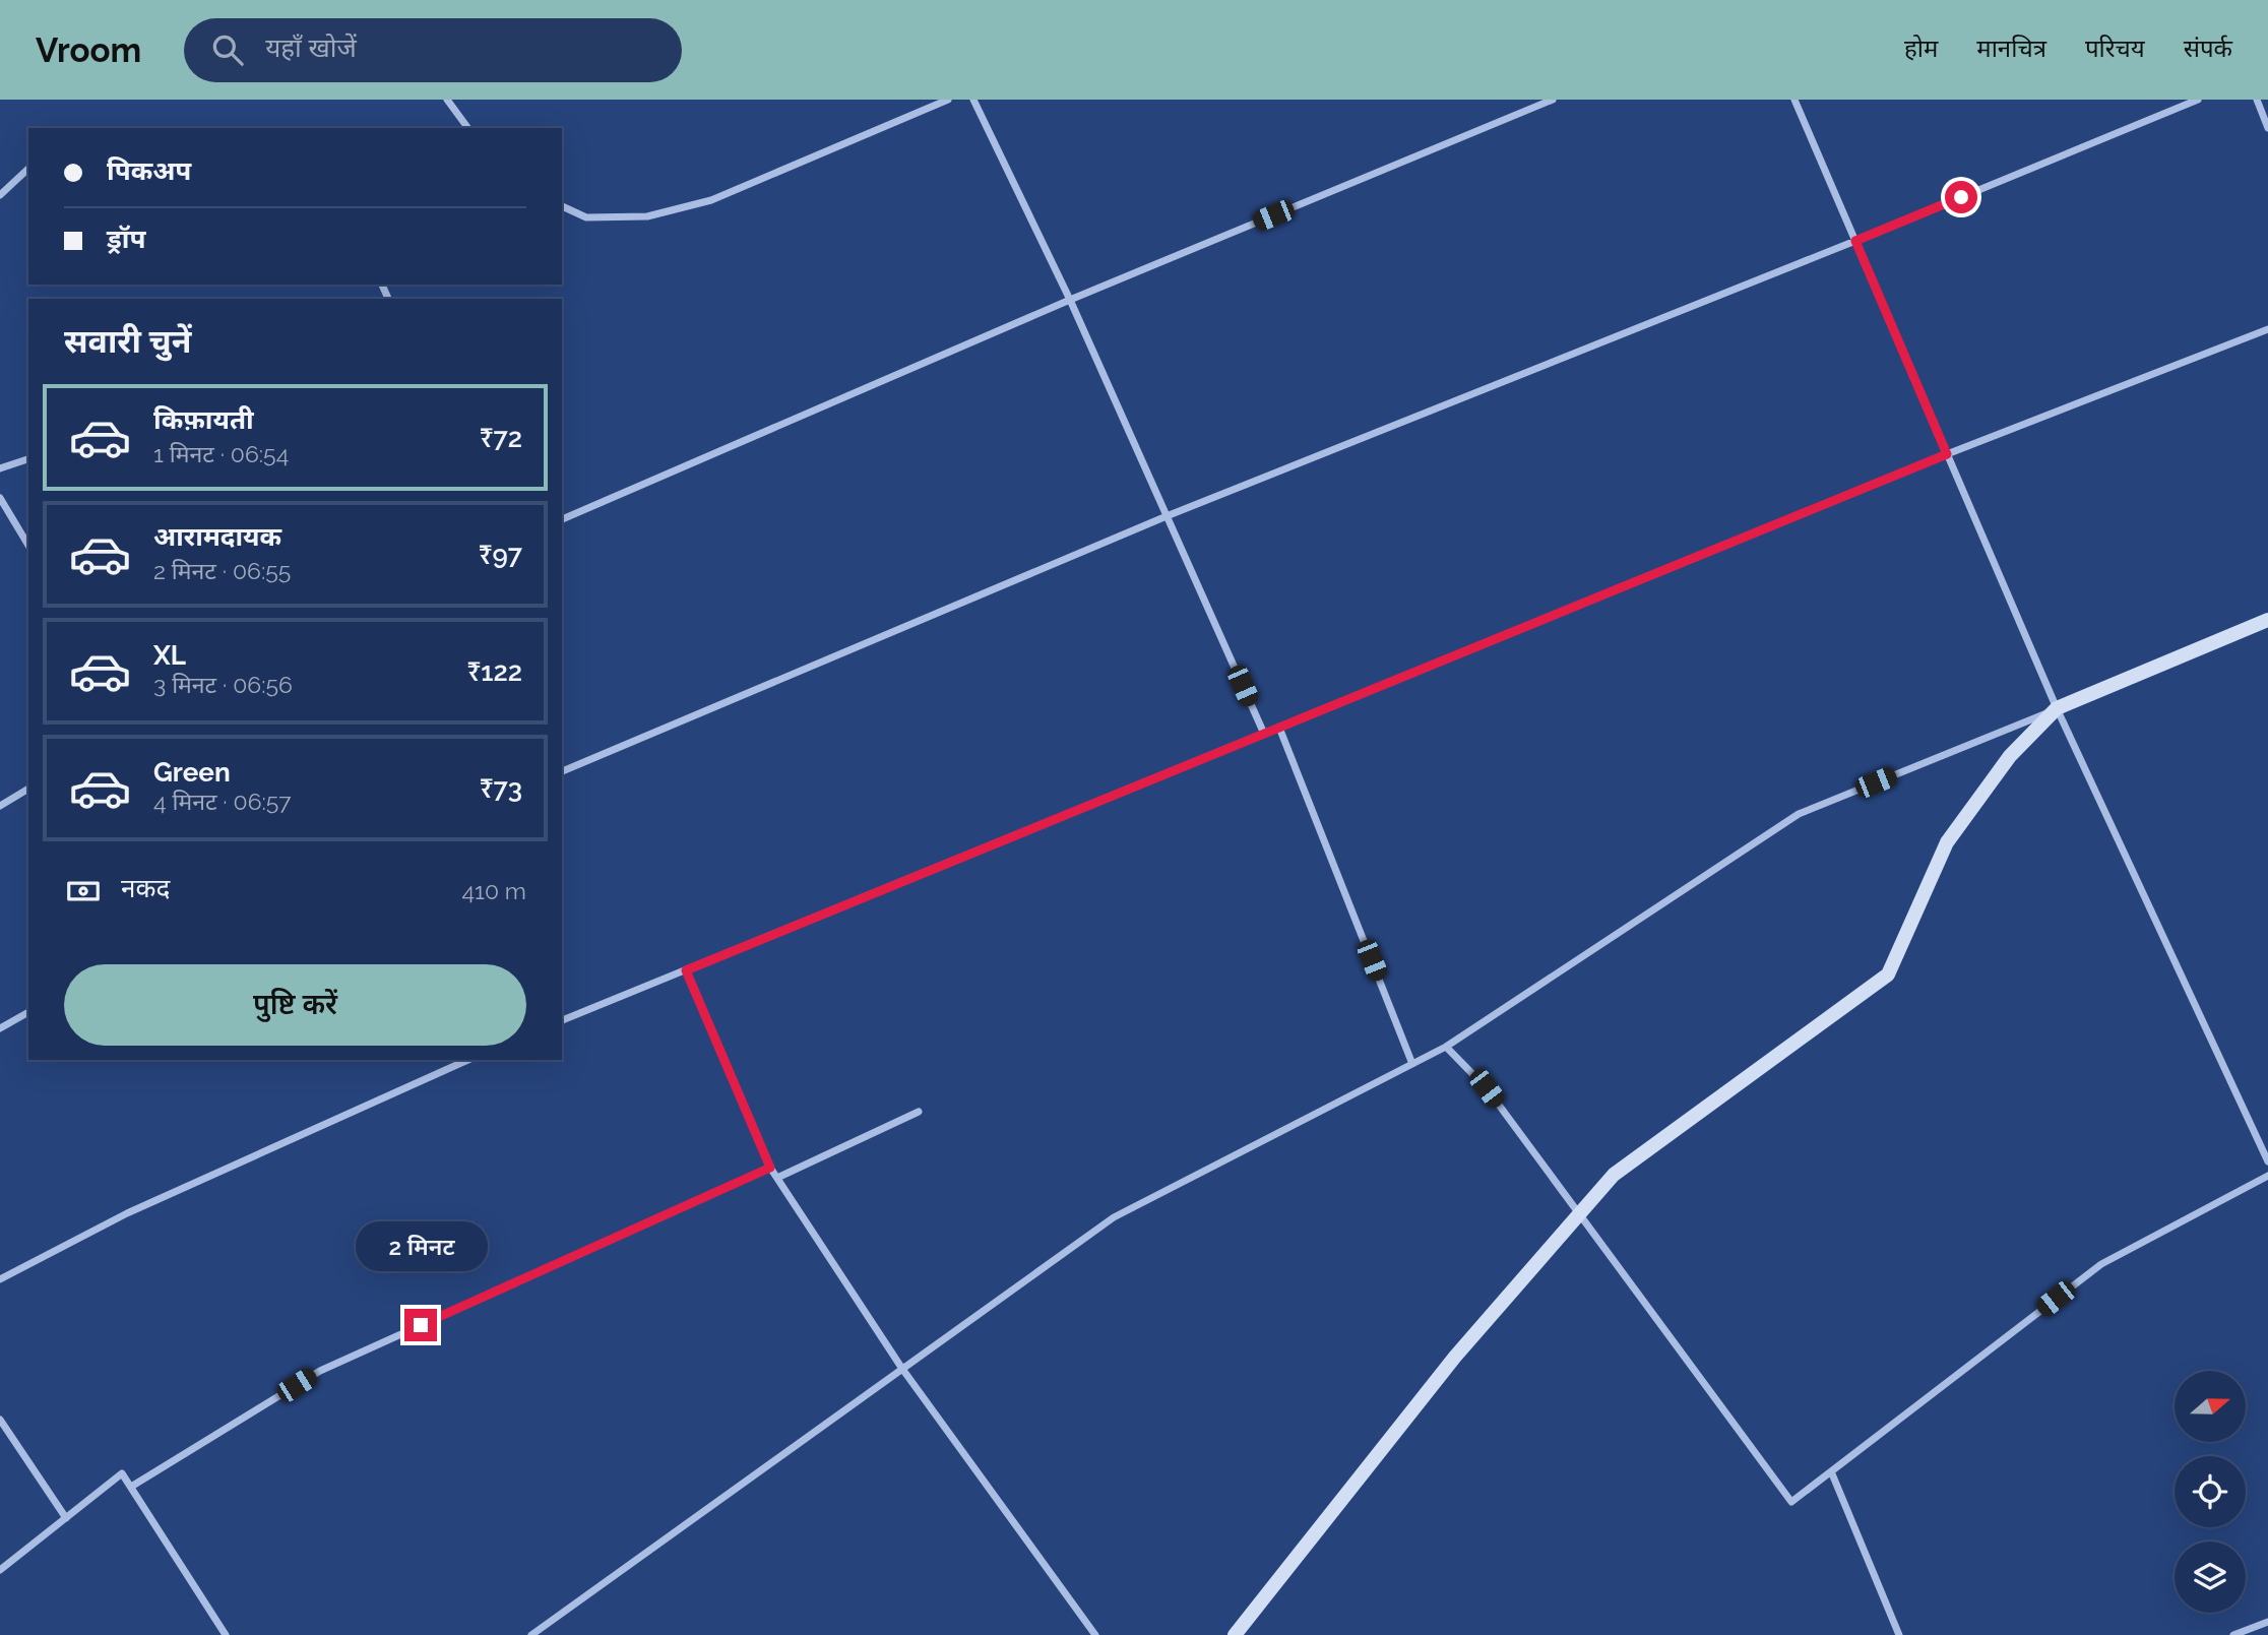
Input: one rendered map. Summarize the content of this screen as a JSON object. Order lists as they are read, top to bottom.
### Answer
{
  "north": "right",
  "page": {
    "header": "Vroom",
    "search": "यहाँ खोजें",
    "nav": [
      "होम",
      "मानचित्र",
      "परिचय",
      "संपर्क"
    ],
    "banner": ["पिकअप", "ड्रॉप"],
    "heading": "सवारी चुनें",
    "list": [
      {
        "name": "किफ़ायती",
        "note": "1 मिनट · 06:54",
        "value": "₹72"
      },
      {
        "name": "आरामदायक",
        "note": "2 मिनट · 06:55",
        "value": "₹97"
      },
      {
        "name": "XL",
        "note": "3 मिनट · 06:56",
        "value": "₹122"
      },
      {
        "name": "Green",
        "note": "4 मिनट · 06:57",
        "value": "₹73"
      }
    ],
    "pay": ["नकद", "410 m"],
    "buttons": "पुष्टि करें",
    "bubble": "2 मिनट"
  }
}
